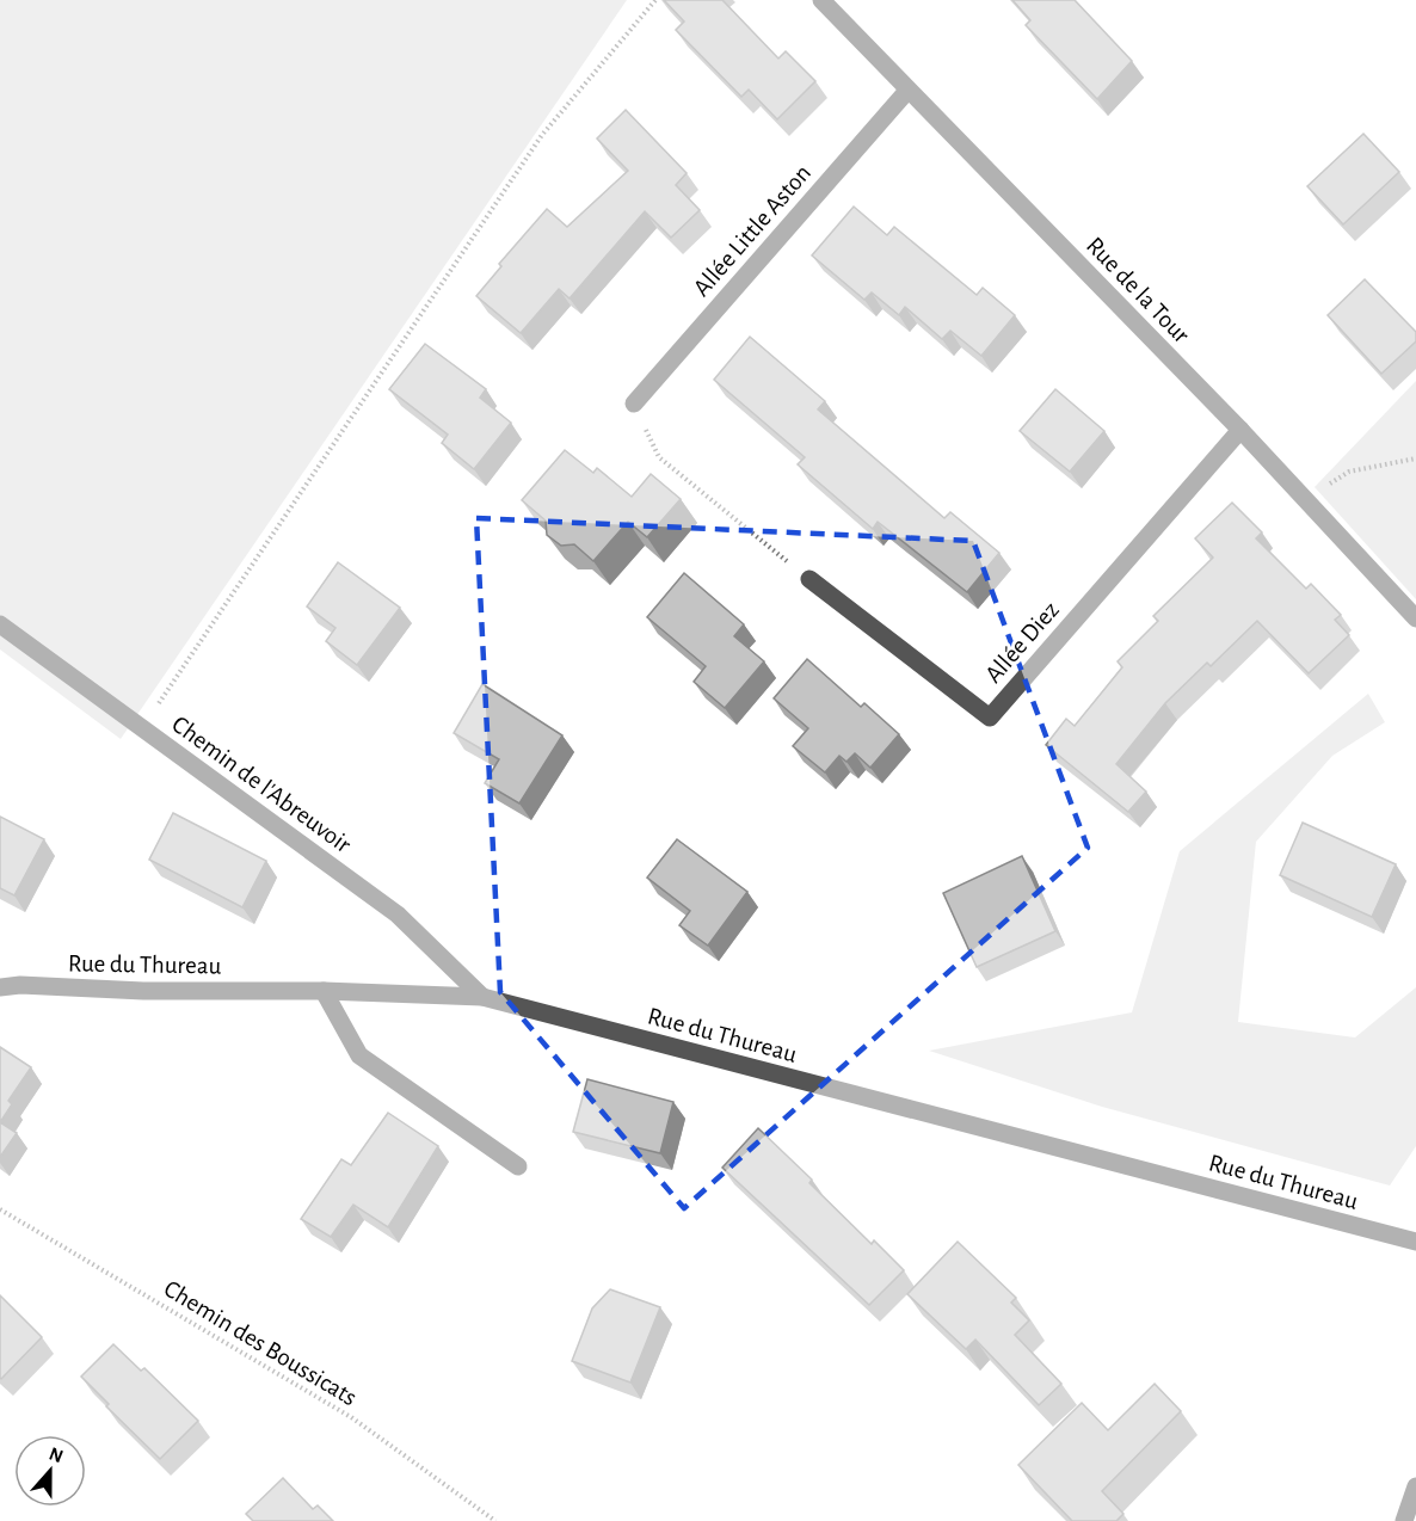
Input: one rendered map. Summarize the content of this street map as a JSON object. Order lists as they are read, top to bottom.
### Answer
{
  "streets": {
    "street": [
      "Allée Little Aston",
      "Rue de la Tour",
      "Allée Diez",
      "Chemin de l'Abreuvoir",
      "Rue du Thureau"
    ],
    "path": ["Chemin des Boussicats"]
  },
  "crossings": [
    ["Allée Little Aston", "Rue de la Tour"],
    ["Rue de la Tour", "Allée Diez"],
    ["Chemin de l'Abreuvoir", "Rue du Thureau"]
  ],
  "north": "top"
}
